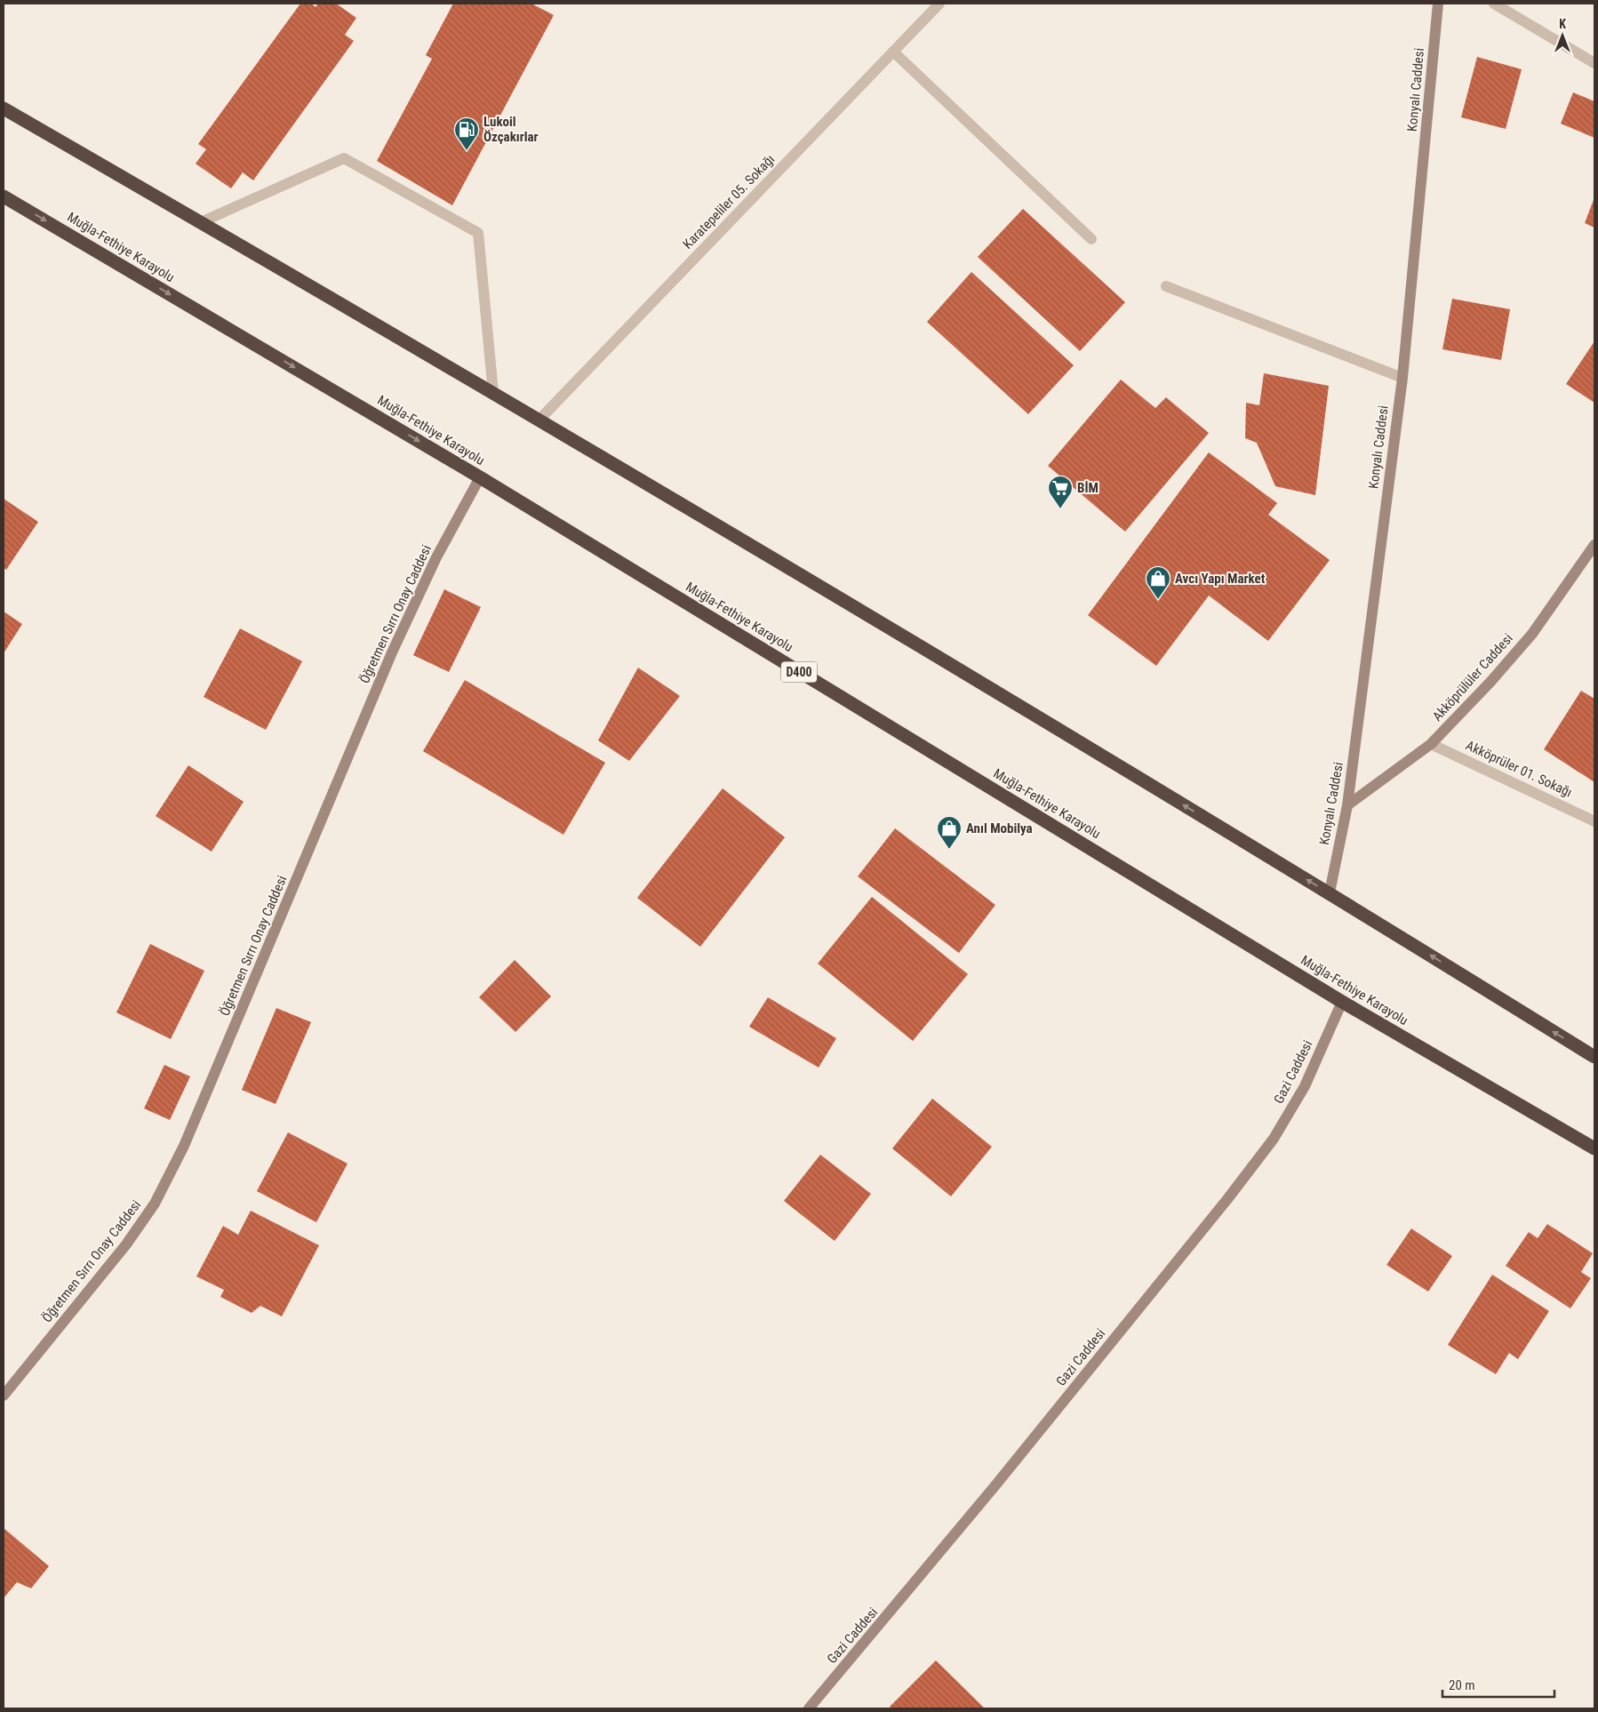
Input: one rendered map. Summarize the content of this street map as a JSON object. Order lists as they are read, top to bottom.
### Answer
{
  "streets": {
    "highway": ["Muğla-Fethiye Karayolu", "D400"],
    "street": [
      "Konyalı Caddesi",
      "Karatepeliler 05. Sokağı",
      "Öğretmen Sırrı Onay Caddesi",
      "Akköprülüler Caddesi",
      "Akköprüler 01. Sokağı",
      "Gazi Caddesi"
    ]
  },
  "crossings": [
    ["Konyalı Caddesi", "Akköprülüler Caddesi"],
    ["Muğla-Fethiye Karayolu", "Öğretmen Sırrı Onay Caddesi"],
    ["Muğla-Fethiye Karayolu", "Gazi Caddesi"],
    ["Akköprülüler Caddesi", "Akköprüler 01. Sokağı"]
  ],
  "places": {
    "fuel station": ["Lukoil Özçakırlar"],
    "supermarket": ["BİM"],
    "shop": ["Avcı Yapı Market", "Anıl Mobilya"]
  },
  "scale_bar": "20 m",
  "north": "top"
}
